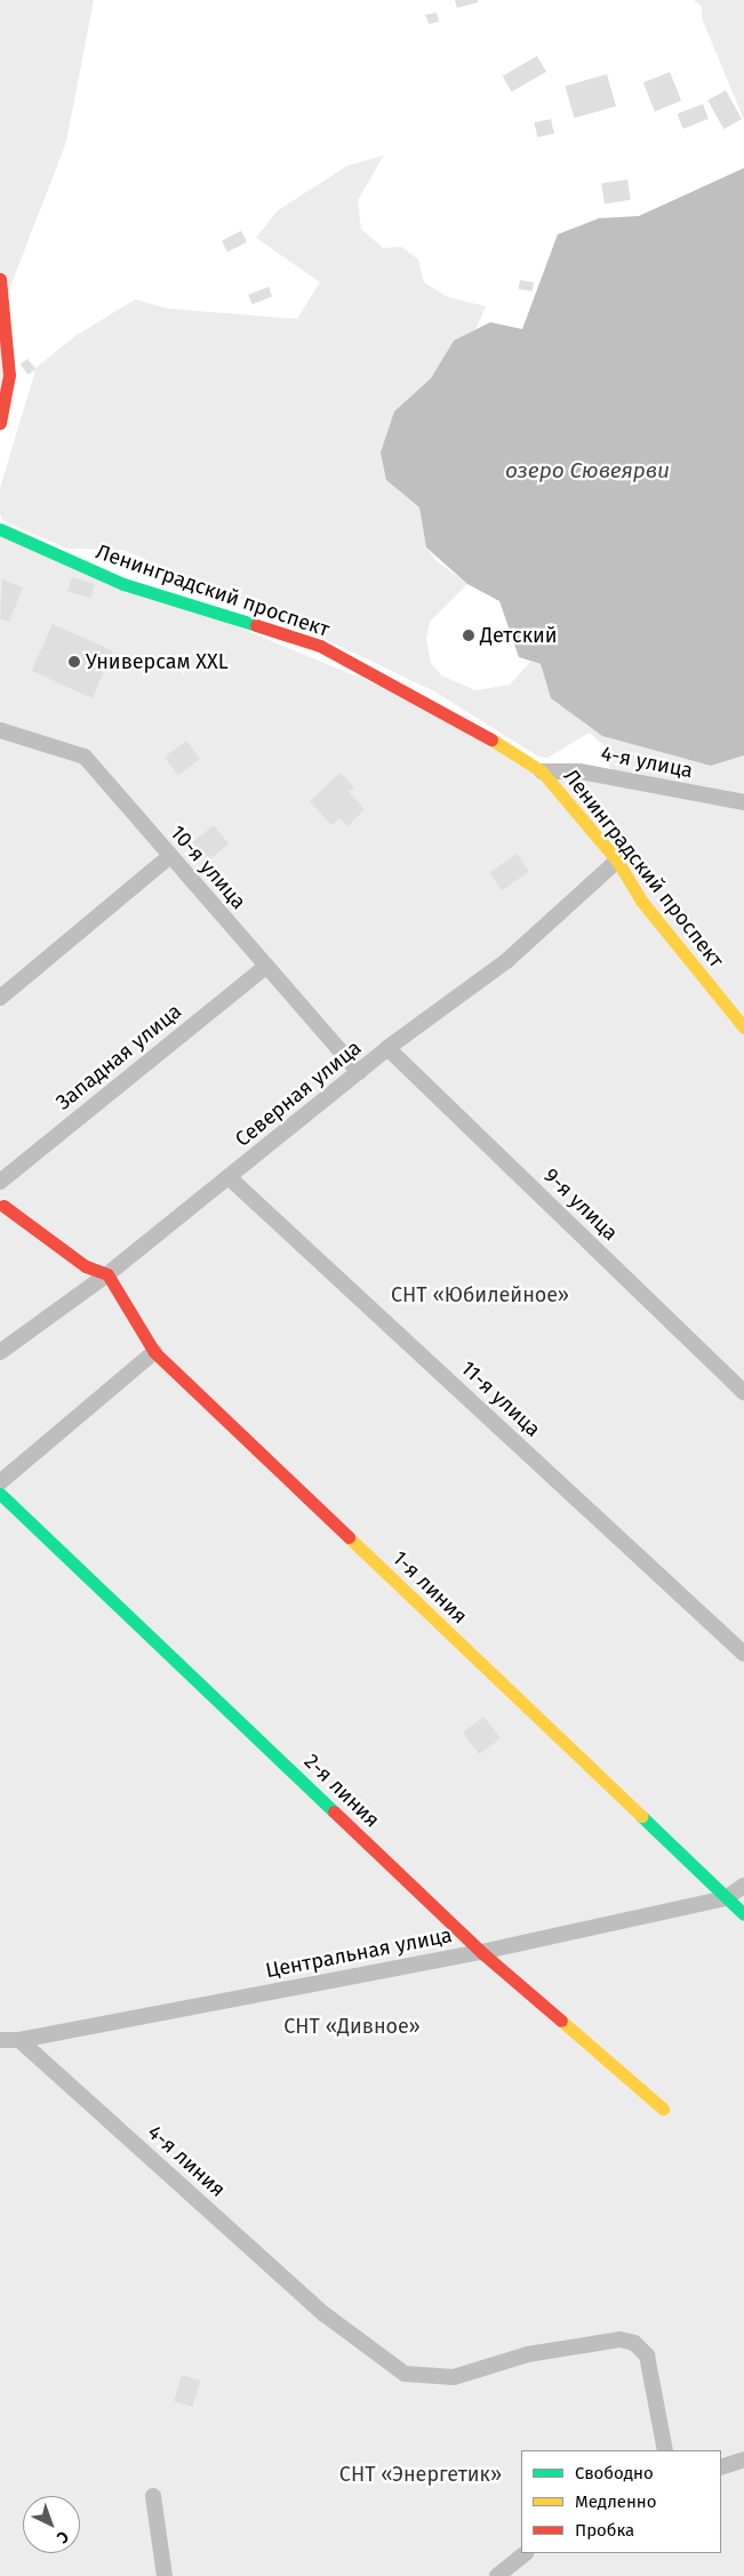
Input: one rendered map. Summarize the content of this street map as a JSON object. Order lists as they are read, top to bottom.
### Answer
{
  "streets": {
    "street": [
      "Ленинградский проспект",
      "4-я улица",
      "10-я улица",
      "Западная улица",
      "Северная улица",
      "9-я улица",
      "11-я улица",
      "1-я линия",
      "2-я линия",
      "Центральная улица",
      "4-я линия"
    ]
  },
  "crossings": [
    ["Ленинградский проспект", "4-я улица"],
    ["Ленинградский проспект", "Северная улица"],
    ["10-я улица", "Западная улица"],
    ["10-я улица", "Северная улица"],
    ["Северная улица", "9-я улица"],
    ["Северная улица", "11-я улица"],
    ["Северная улица", "1-я линия"],
    ["1-я линия", "Центральная улица"],
    ["2-я линия", "Центральная улица"],
    ["Центральная улица", "4-я линия"]
  ],
  "water": ["озеро Сювеярви"],
  "parks": ["СНТ «Юбилейное»", "СНТ «Дивное»", "СНТ «Энергетик»"],
  "places": ["Детский", "Универсам XXL"],
  "legend": ["Свободно", "Медленно", "Пробка"],
  "north": "bottom right"
}
